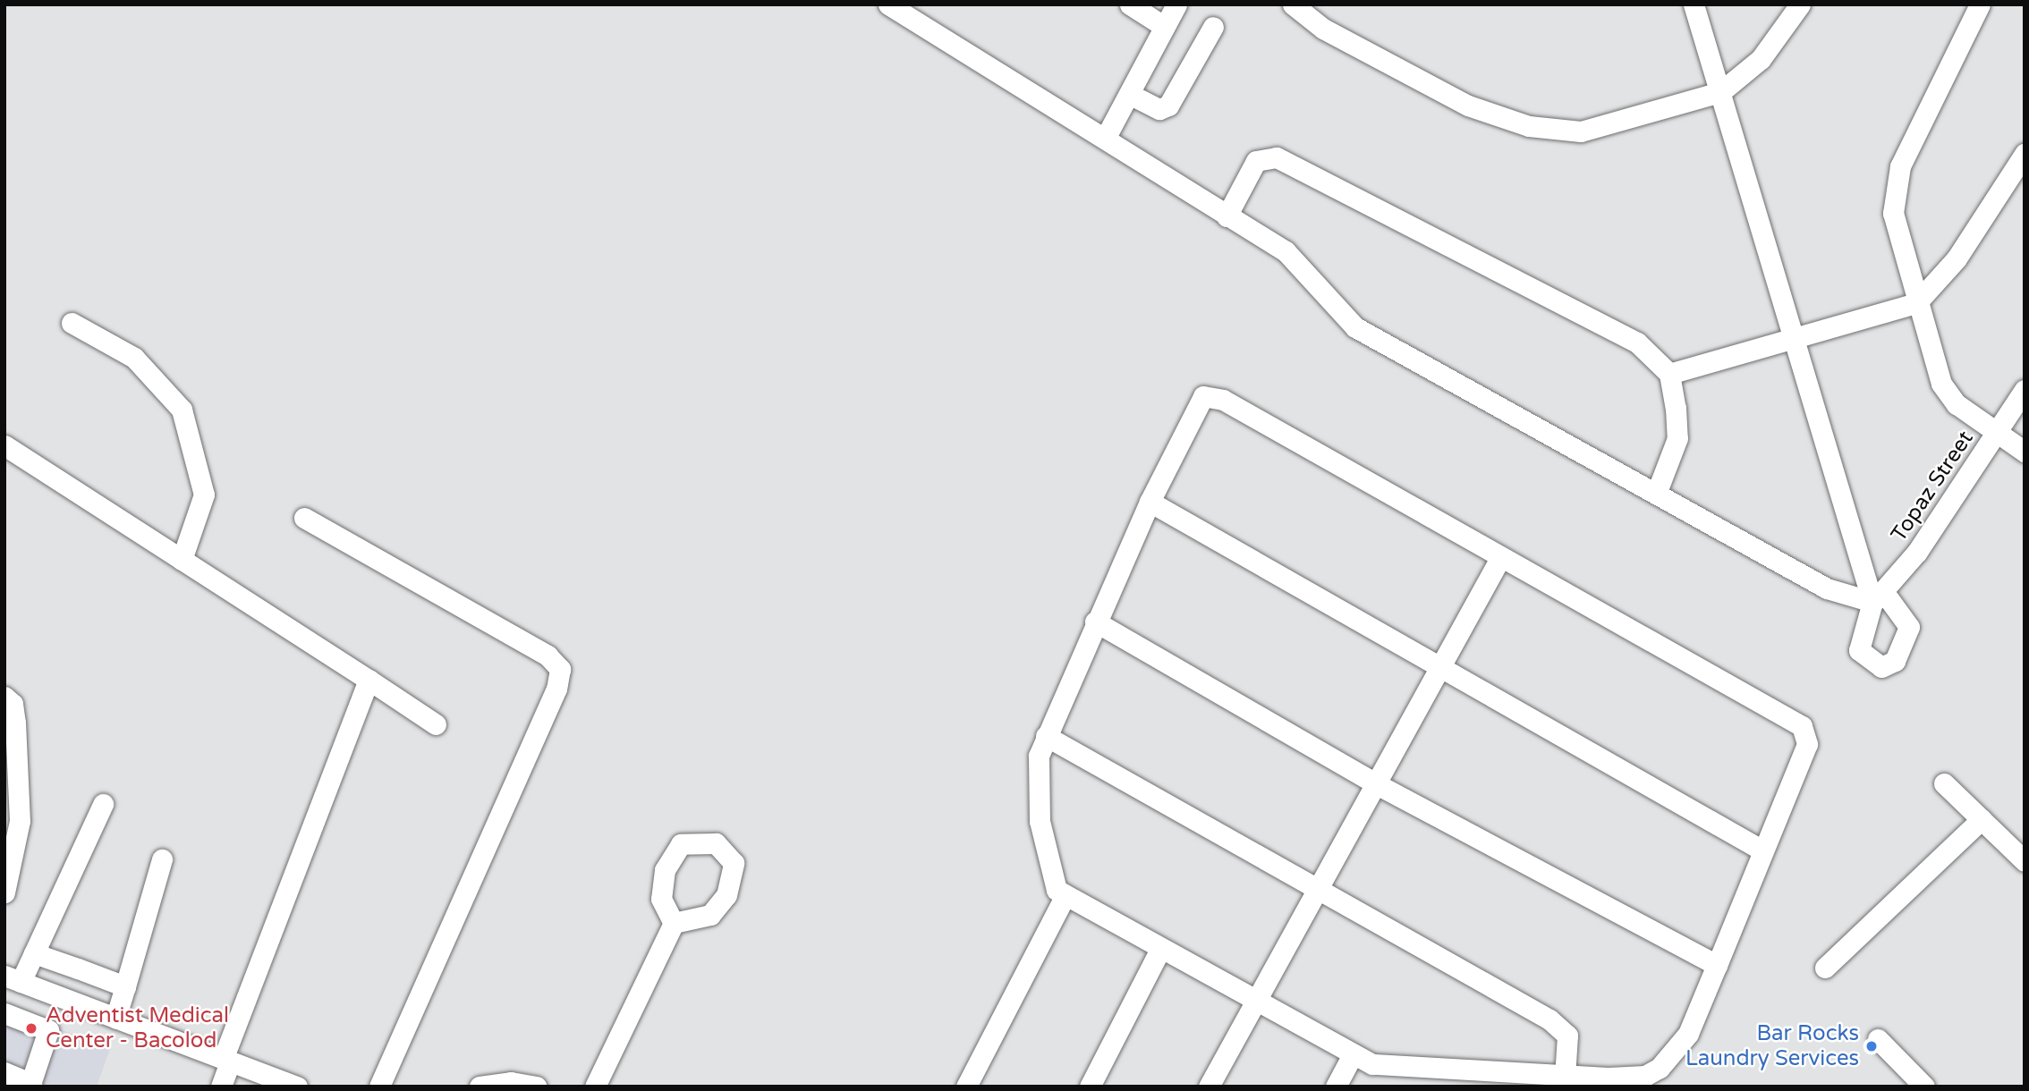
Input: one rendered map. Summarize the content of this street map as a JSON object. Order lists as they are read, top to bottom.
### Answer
{
  "streets": {
    "street": ["Topaz Street"]
  },
  "places": ["Adventist Medical Center - Bacolod", "Bar Rocks Laundry Services"]
}
